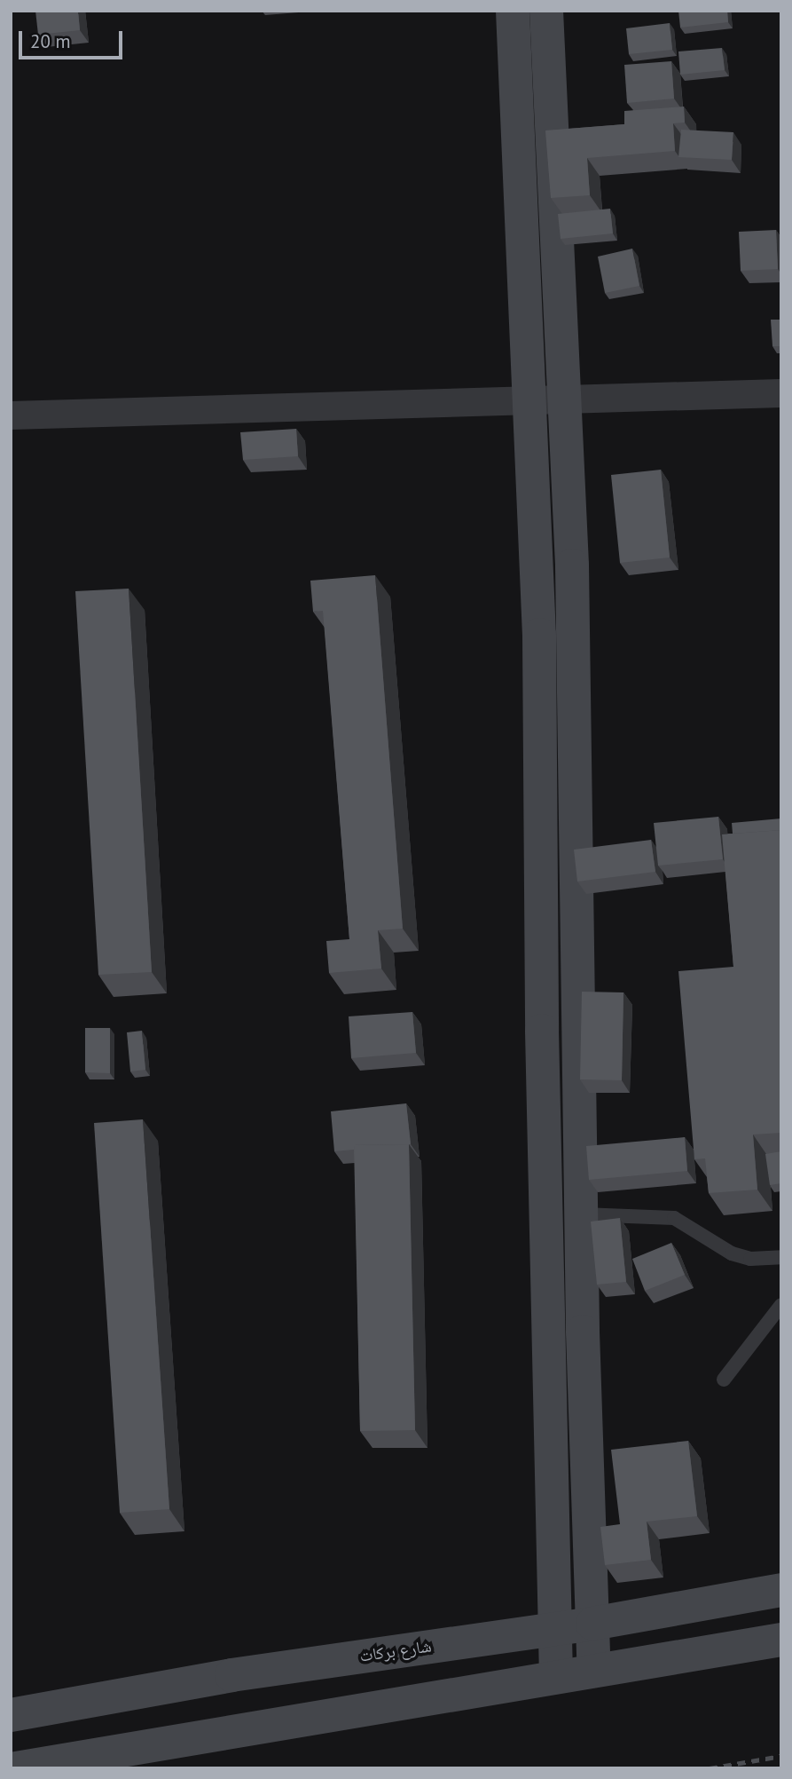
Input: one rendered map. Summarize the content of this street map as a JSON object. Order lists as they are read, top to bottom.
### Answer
{
  "streets": {
    "street": ["شارع بركات"]
  },
  "scale_bar": "20 m"
}
